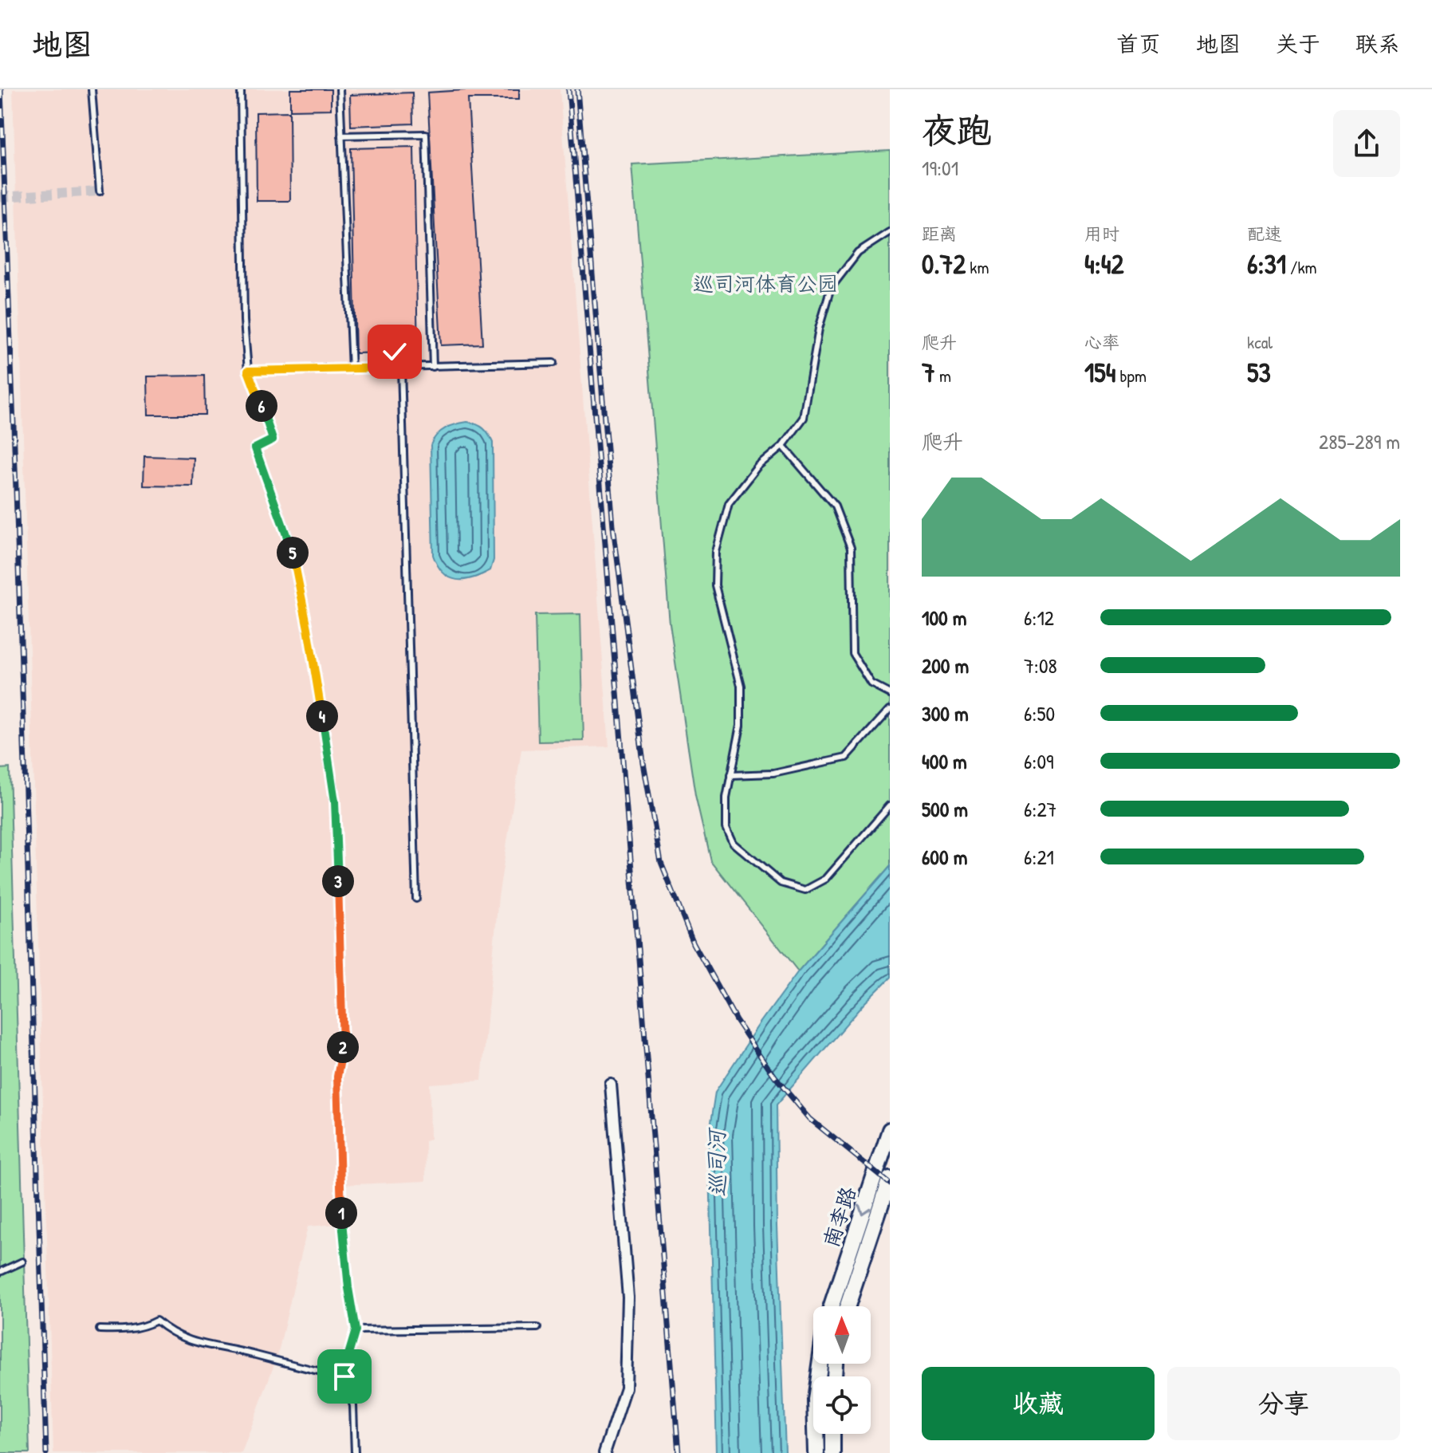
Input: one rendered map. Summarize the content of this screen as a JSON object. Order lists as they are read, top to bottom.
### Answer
{
  "streets": {
    "main road": ["南李路"]
  },
  "water": ["巡司河"],
  "parks": ["巡司河体育公园"],
  "north": "top",
  "page": {
    "header": "地图",
    "nav": [
      "首页",
      "地图",
      "关于",
      "联系"
    ],
    "heading": ["夜跑", "19:01"],
    "stats": [
      ["距离", "0.72 km"],
      ["用时", "4:42"],
      ["配速", "6:31 /km"],
      ["爬升", "7 m"],
      ["心率", "154 bpm"],
      ["kcal", "53"]
    ],
    "pins": [
      "6",
      "5",
      "4",
      "3",
      "2",
      "1"
    ],
    "chart": ["爬升", "285–289 m"],
    "list": [
      {
        "name": "100 m",
        "note": "6:12"
      },
      {
        "name": "200 m",
        "note": "7:08"
      },
      {
        "name": "300 m",
        "note": "6:50"
      },
      {
        "name": "400 m",
        "note": "6:09"
      },
      {
        "name": "500 m",
        "note": "6:27"
      },
      {
        "name": "600 m",
        "note": "6:21"
      }
    ],
    "buttons": ["收藏", "分享"]
  }
}
